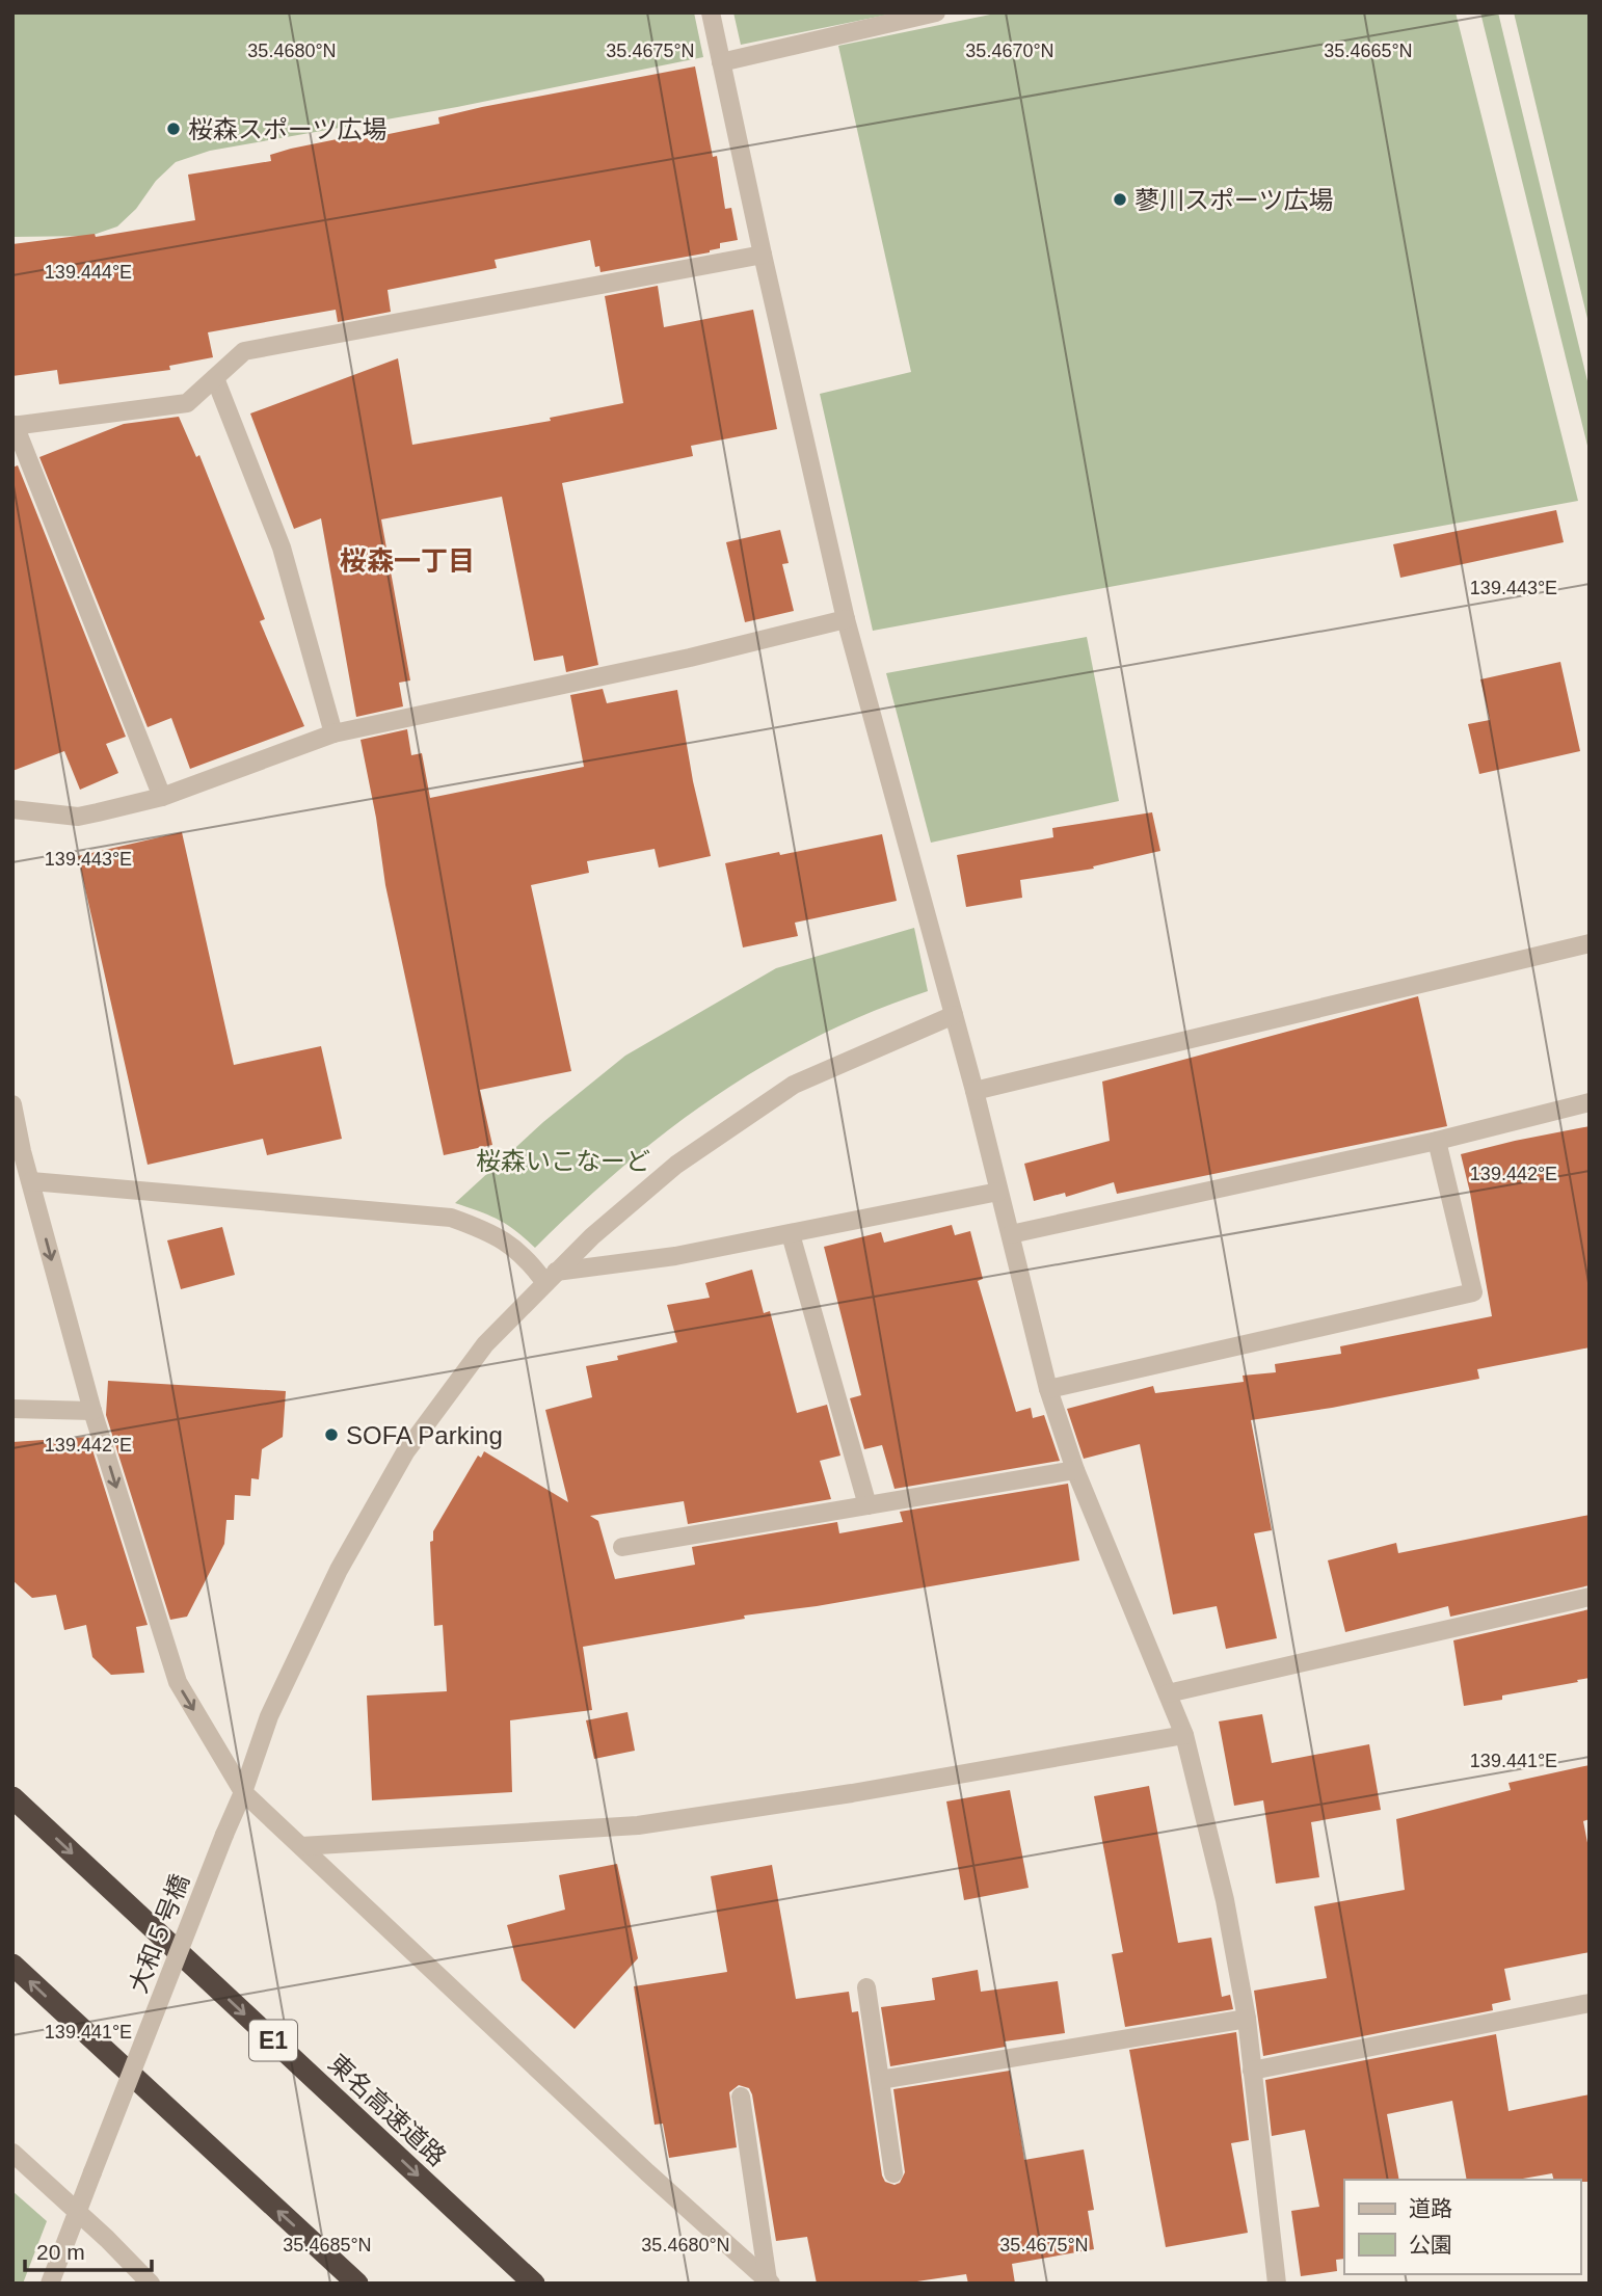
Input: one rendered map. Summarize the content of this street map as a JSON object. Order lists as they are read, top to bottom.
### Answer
{
  "streets": {
    "highway": ["E1", "東名高速道路"],
    "street": ["大和５号橋"]
  },
  "districts": ["桜森一丁目"],
  "parks": ["桜森いこなーど"],
  "places": ["桜森スポーツ広場", "蓼川スポーツ広場", "SOFA Parking"],
  "legend": ["道路", "公園"],
  "scale_bar": "20 m",
  "coordinates": [
    "35.4680°N",
    "35.4675°N",
    "35.4670°N",
    "35.4665°N",
    "139.444°E",
    "139.443°E",
    "139.442°E",
    "139.441°E",
    "35.4685°N"
  ]
}
